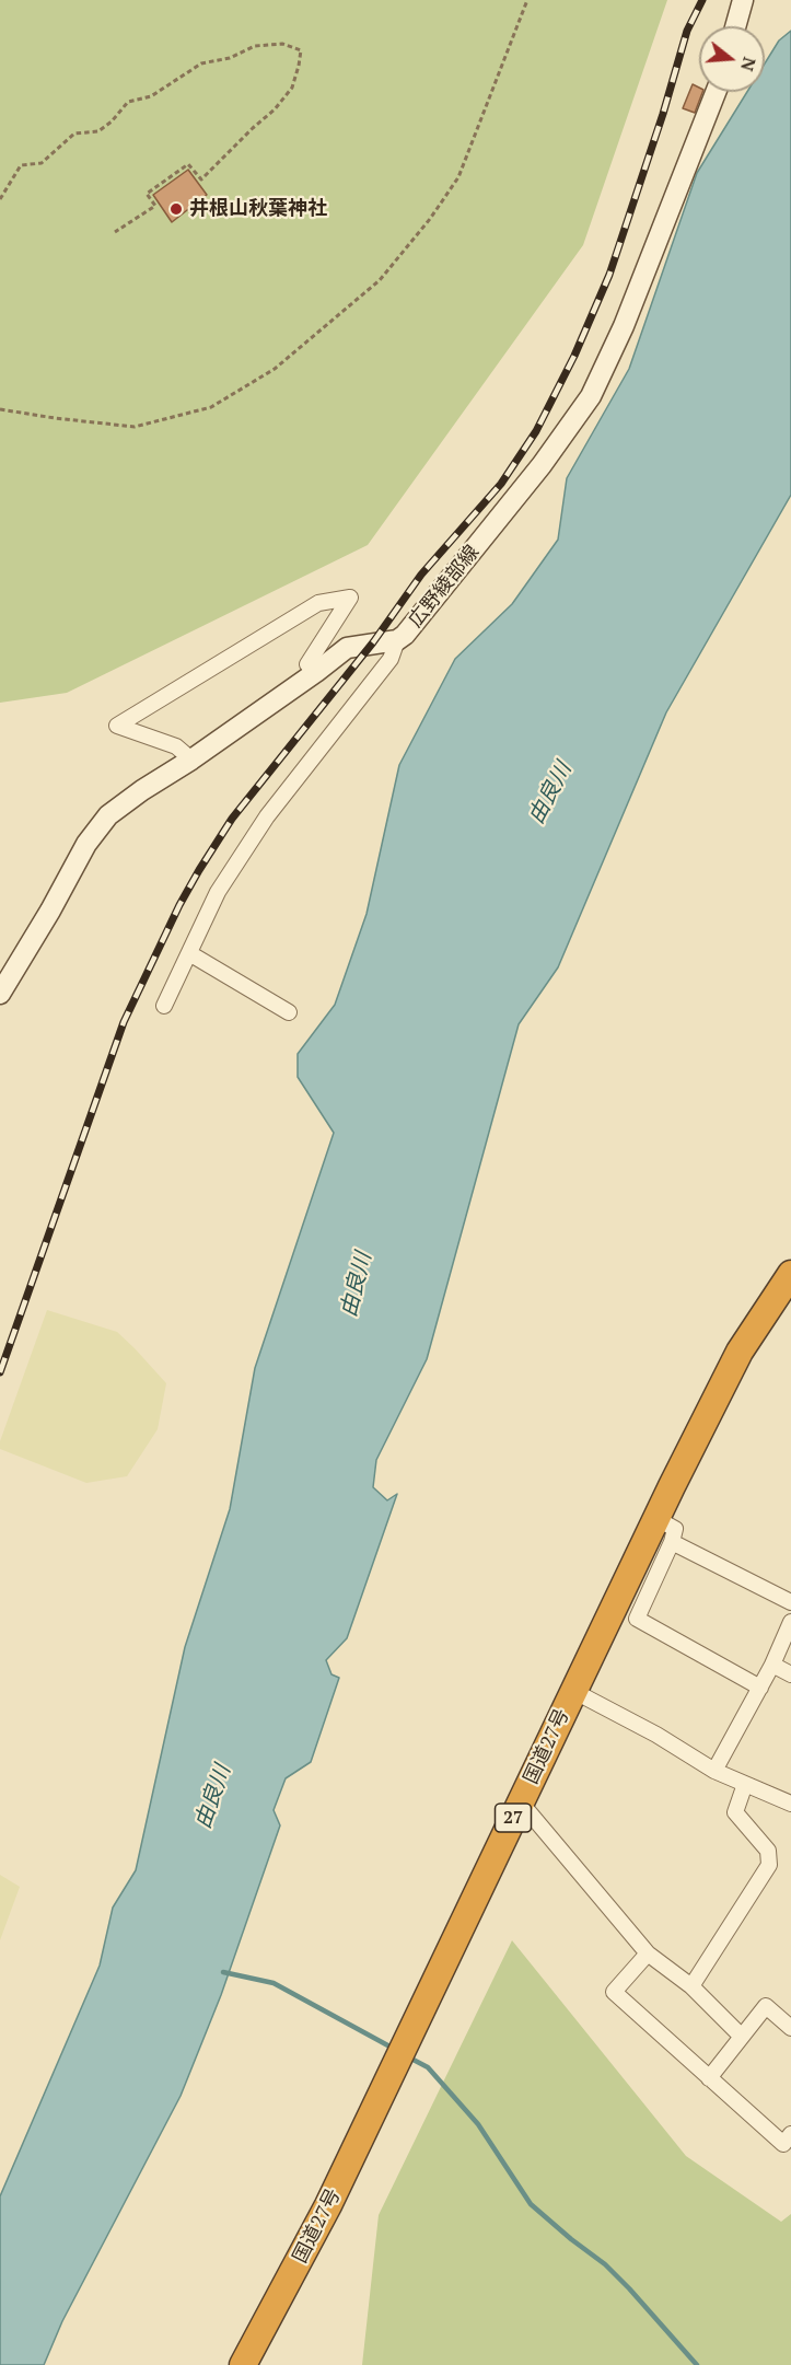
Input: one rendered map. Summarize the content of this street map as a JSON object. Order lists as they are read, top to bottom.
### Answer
{
  "streets": {
    "highway": ["国道27号", "27"],
    "main road": ["広野綾部線"]
  },
  "water": ["由良川"],
  "places": ["井根山秋葉神社"],
  "north": "right"
}
